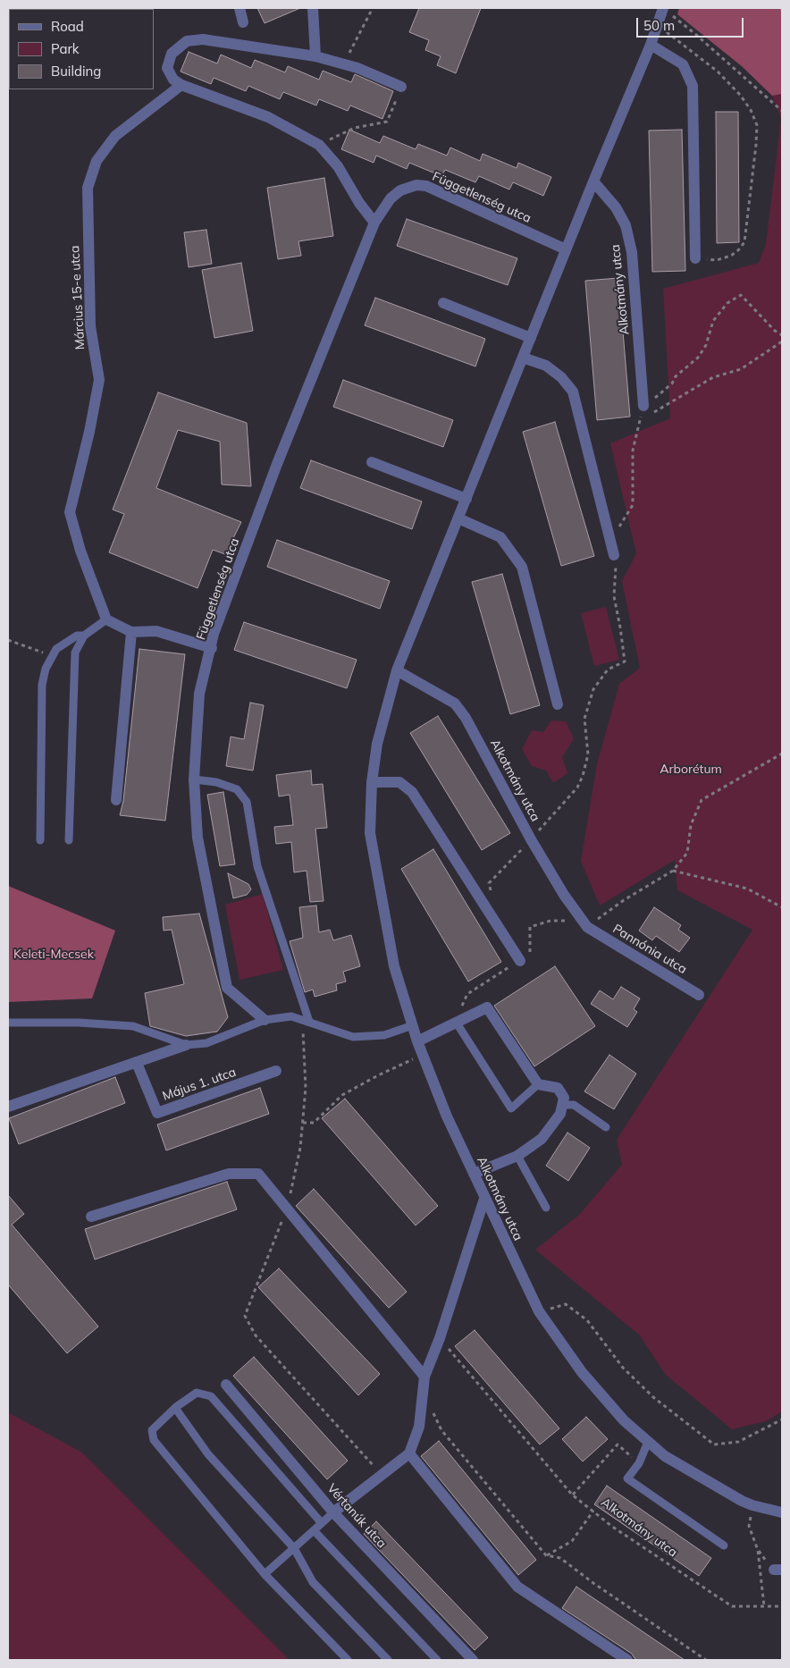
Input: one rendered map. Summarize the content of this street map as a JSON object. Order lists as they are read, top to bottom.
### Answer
{
  "streets": {
    "street": [
      "Függetlenség utca",
      "Alkotmány utca",
      "Március 15-e utca",
      "Pannónia utca",
      "Május 1. utca",
      "Vértanúk utca"
    ]
  },
  "crossings": [
    ["Függetlenség utca", "Alkotmány utca"],
    ["Alkotmány utca", "Pannónia utca"]
  ],
  "parks": ["Arborétum", "Keleti-Mecsek"],
  "legend": ["Road", "Park", "Building"],
  "scale_bar": "50 m"
}
